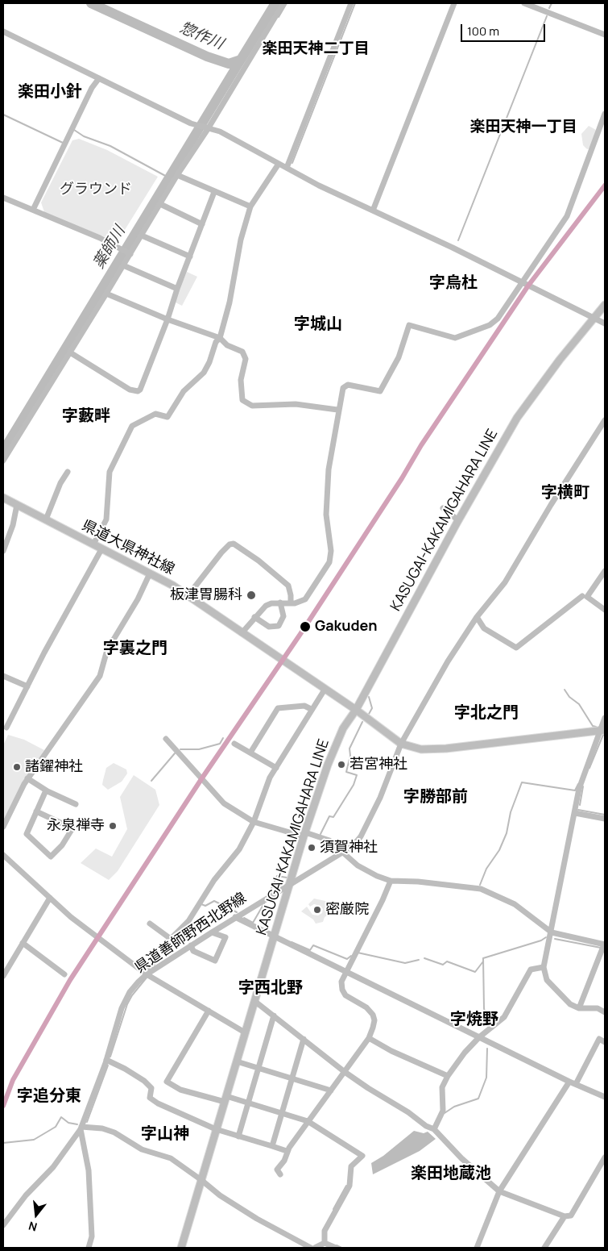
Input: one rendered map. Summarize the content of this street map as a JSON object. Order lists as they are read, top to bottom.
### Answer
{
  "streets": {
    "main road": ["KASUGAI-KAKAMIGAHARA LINE", "県道大県神社線"],
    "street": ["県道善師野西北野線"]
  },
  "crossings": [
    ["KASUGAI-KAKAMIGAHARA LINE", "県道大県神社線"],
    ["KASUGAI-KAKAMIGAHARA LINE", "県道善師野西北野線"],
    ["県道大県神社線", "県道善師野西北野線"]
  ],
  "districts": [
    "楽田天神二丁目",
    "楽田小針",
    "楽田天神一丁目",
    "字烏杜",
    "字城山",
    "字藪畔",
    "字横町",
    "字裏之門",
    "字北之門",
    "字勝部前",
    "字西北野",
    "字焼野",
    "字追分東",
    "字山神",
    "楽田地蔵池"
  ],
  "water": ["惣作川", "薬師川"],
  "parks": ["グラウンド"],
  "places": [
    "板津胃腸科",
    "Gakuden",
    "若宮神社",
    "諸鑃神社",
    "永泉禅寺",
    "須賀神社",
    "密厳院"
  ],
  "scale_bar": "100 m",
  "north": "bottom"
}
